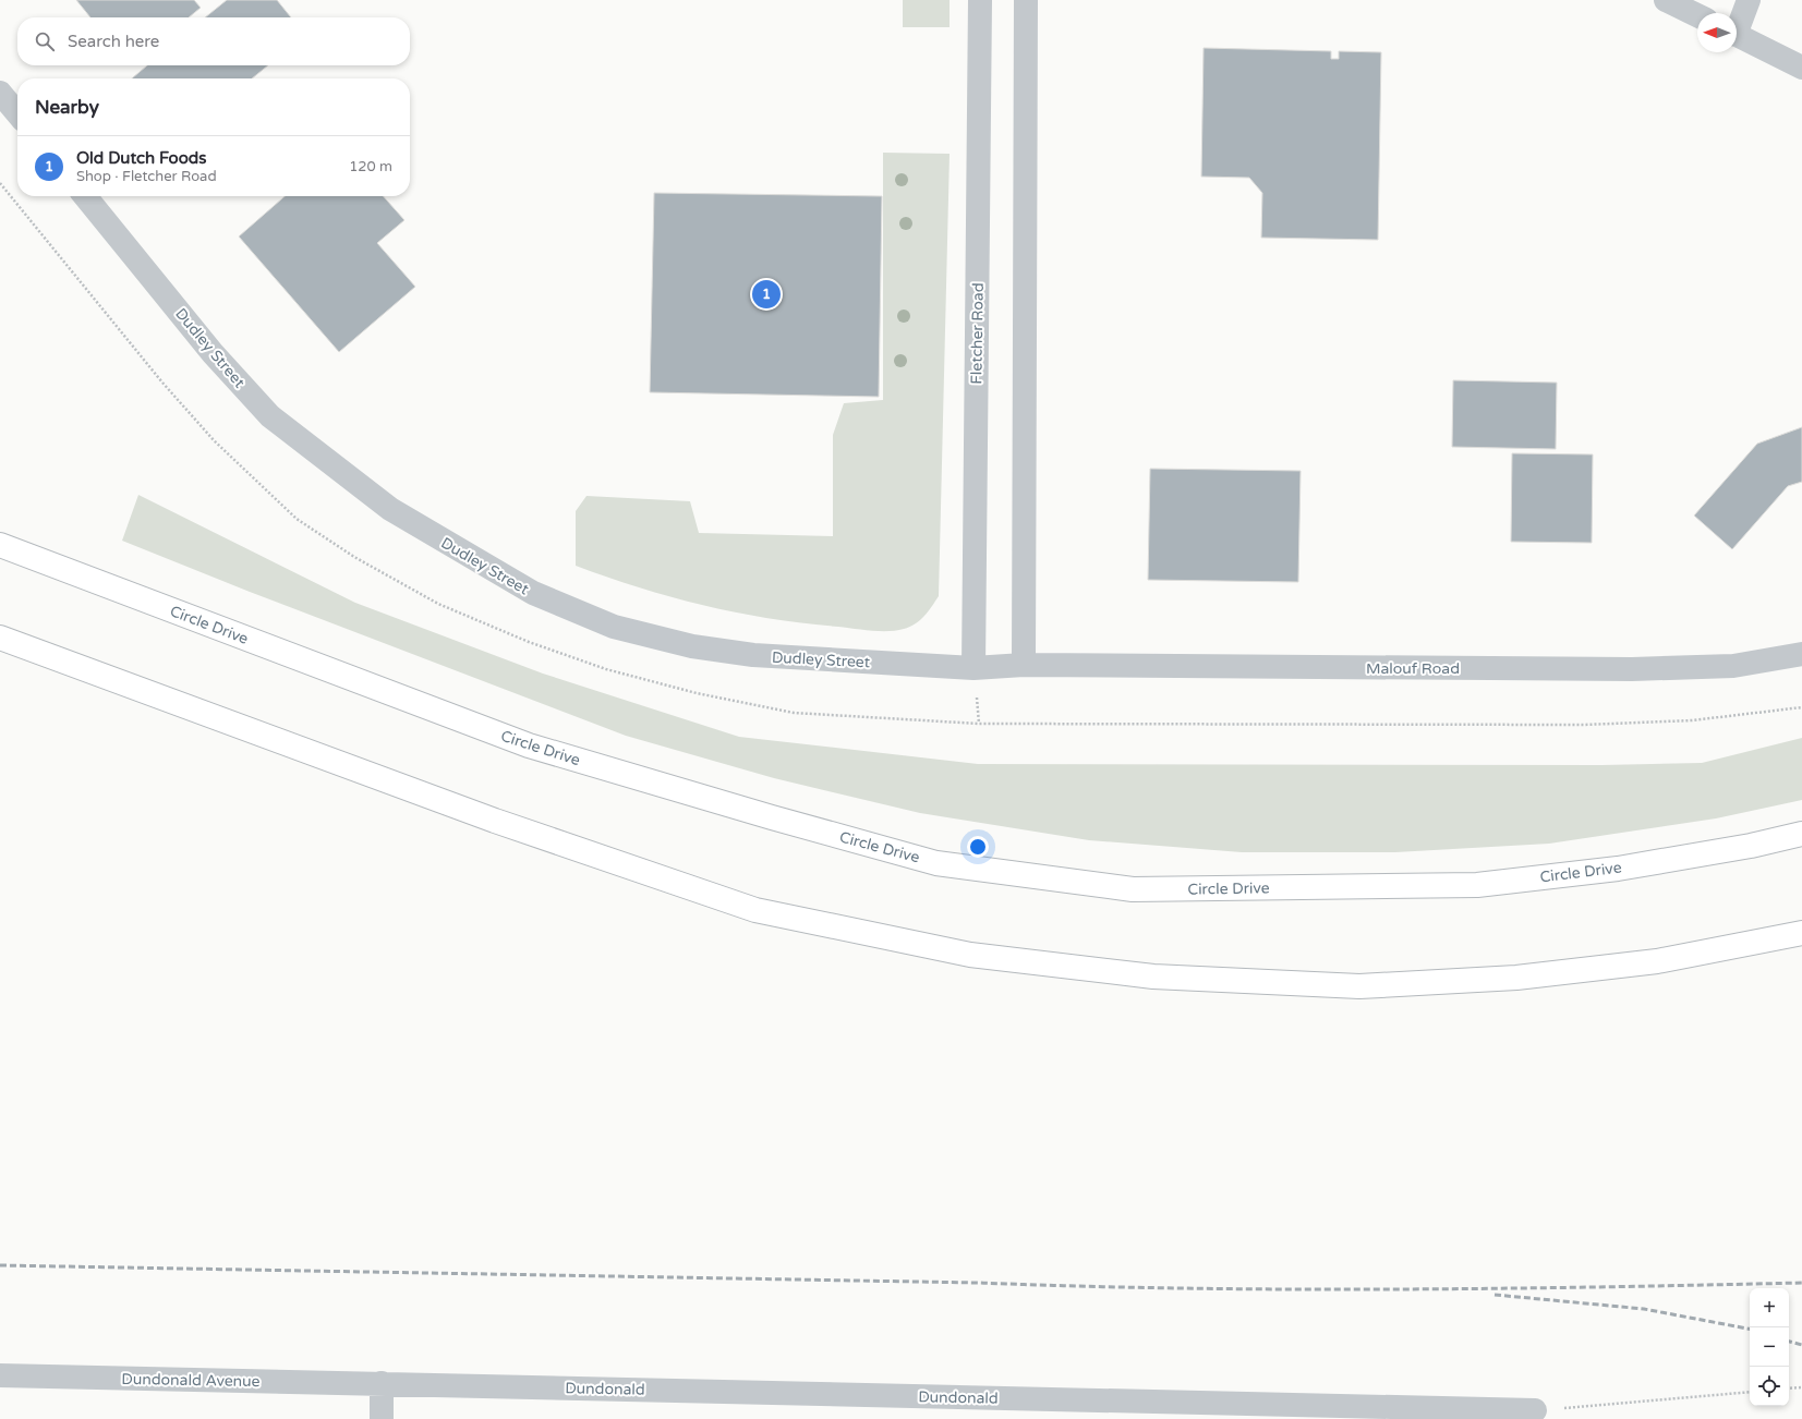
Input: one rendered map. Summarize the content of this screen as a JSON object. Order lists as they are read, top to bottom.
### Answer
{
  "streets": {
    "highway": ["Circle Drive"],
    "street": [
      "Fletcher Road",
      "Dudley Street",
      "Malouf Road",
      "Dundonald Avenue",
      "Dundonald"
    ]
  },
  "crossings": [
    ["Fletcher Road", "Dudley Street"],
    ["Dudley Street", "Malouf Road"],
    ["Dundonald Avenue", "Dundonald"]
  ],
  "north": "left",
  "page": {
    "search": "Search here",
    "heading": "Nearby",
    "list": [
      {
        "mark": "1",
        "name": "Old Dutch Foods",
        "note": "Shop · Fletcher Road",
        "value": "120 m"
      }
    ],
    "pins": "1",
    "map_buttons": ["+", "−"]
  }
}
